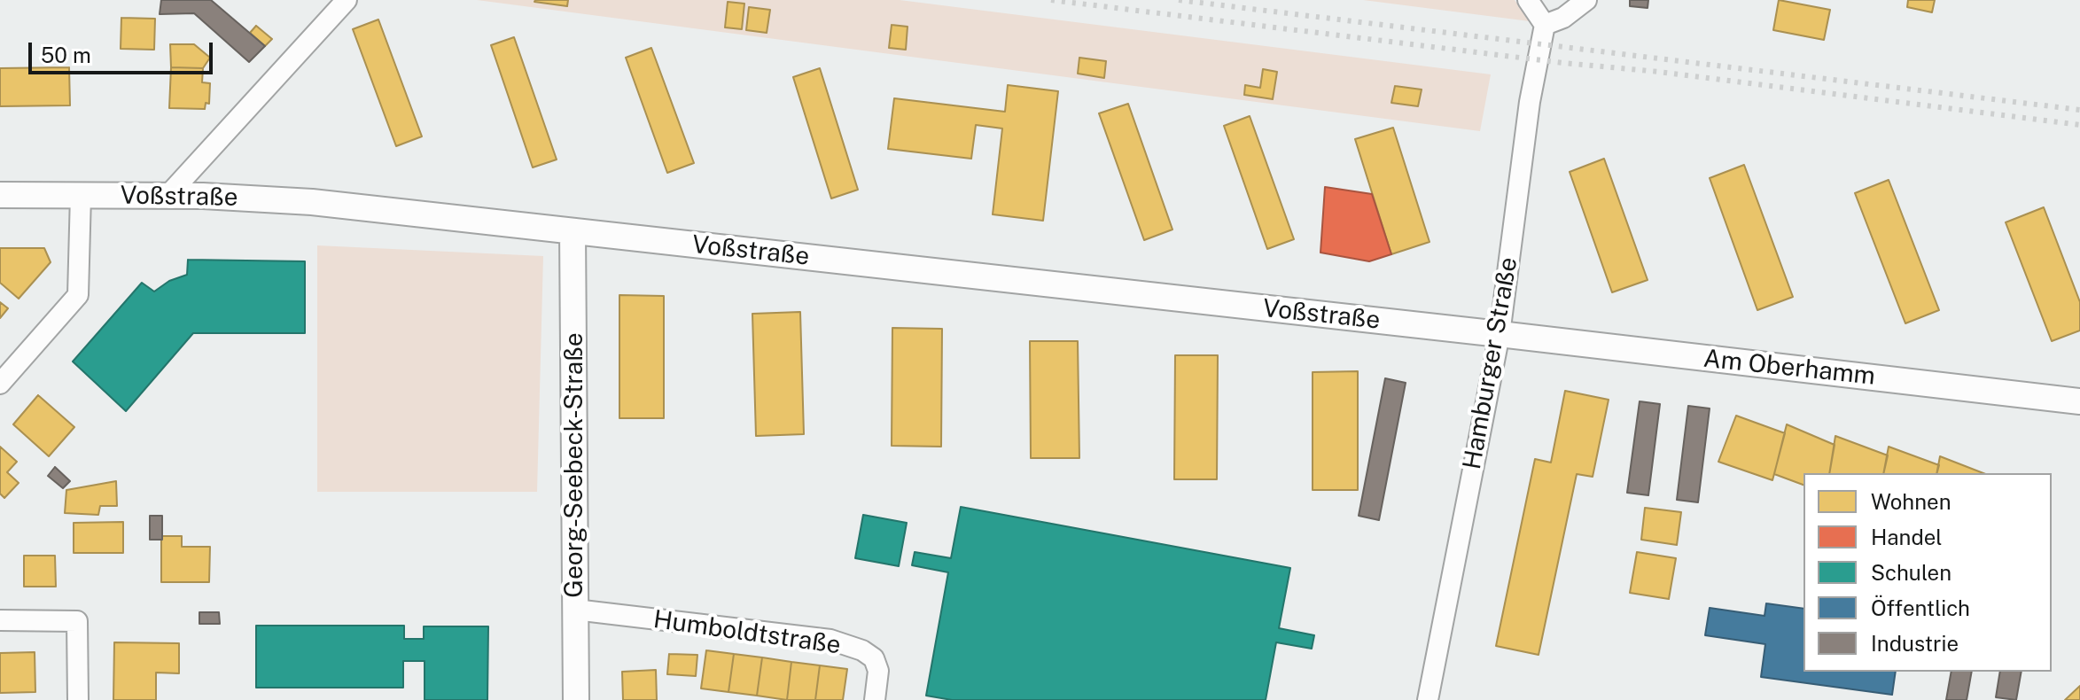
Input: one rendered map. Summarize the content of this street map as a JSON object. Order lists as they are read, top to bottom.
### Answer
{
  "streets": {
    "street": [
      "Voßstraße",
      "Hamburger Straße",
      "Am Oberhamm",
      "Georg-Seebeck-Straße",
      "Humboldtstraße"
    ]
  },
  "crossings": [
    ["Voßstraße", "Hamburger Straße"],
    ["Voßstraße", "Am Oberhamm"],
    ["Voßstraße", "Georg-Seebeck-Straße"],
    ["Hamburger Straße", "Am Oberhamm"],
    ["Georg-Seebeck-Straße", "Humboldtstraße"]
  ],
  "legend": [
    "Wohnen",
    "Handel",
    "Schulen",
    "Öffentlich",
    "Industrie"
  ],
  "scale_bar": "50 m"
}
